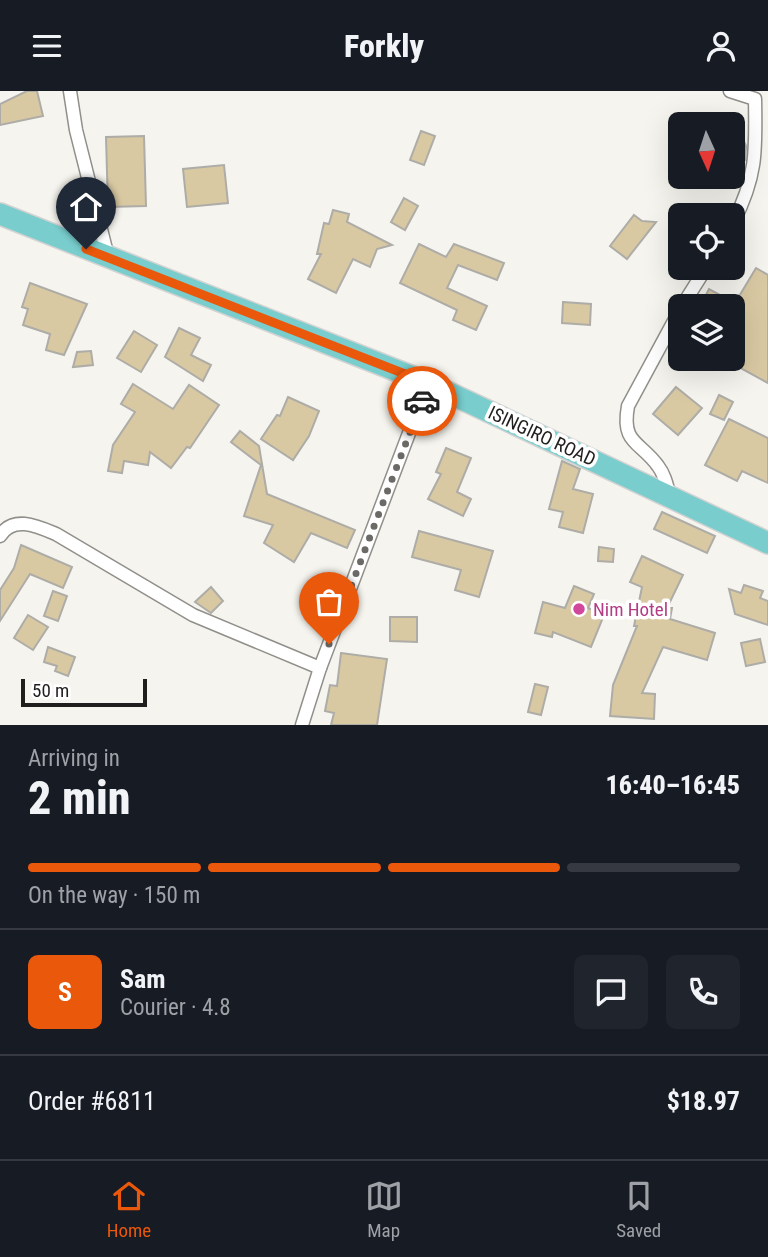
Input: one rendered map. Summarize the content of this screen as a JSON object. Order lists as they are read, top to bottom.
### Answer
{
  "streets": {
    "main road": ["ISINGIRO ROAD"]
  },
  "places": ["Nim Hotel"],
  "scale_bar": "50 m",
  "north": "bottom",
  "page": {
    "header": "Forkly",
    "scale": "50 m",
    "heading": ["2 min", "Arriving in", "16:40–16:45"],
    "panel": [
      "Sam",
      "Courier · 4.8",
      "Order #6811",
      "$18.97"
    ],
    "bar": "On the way · 150 m",
    "round": "S",
    "tabs": ["Home", "Map", "Saved"]
  }
}
